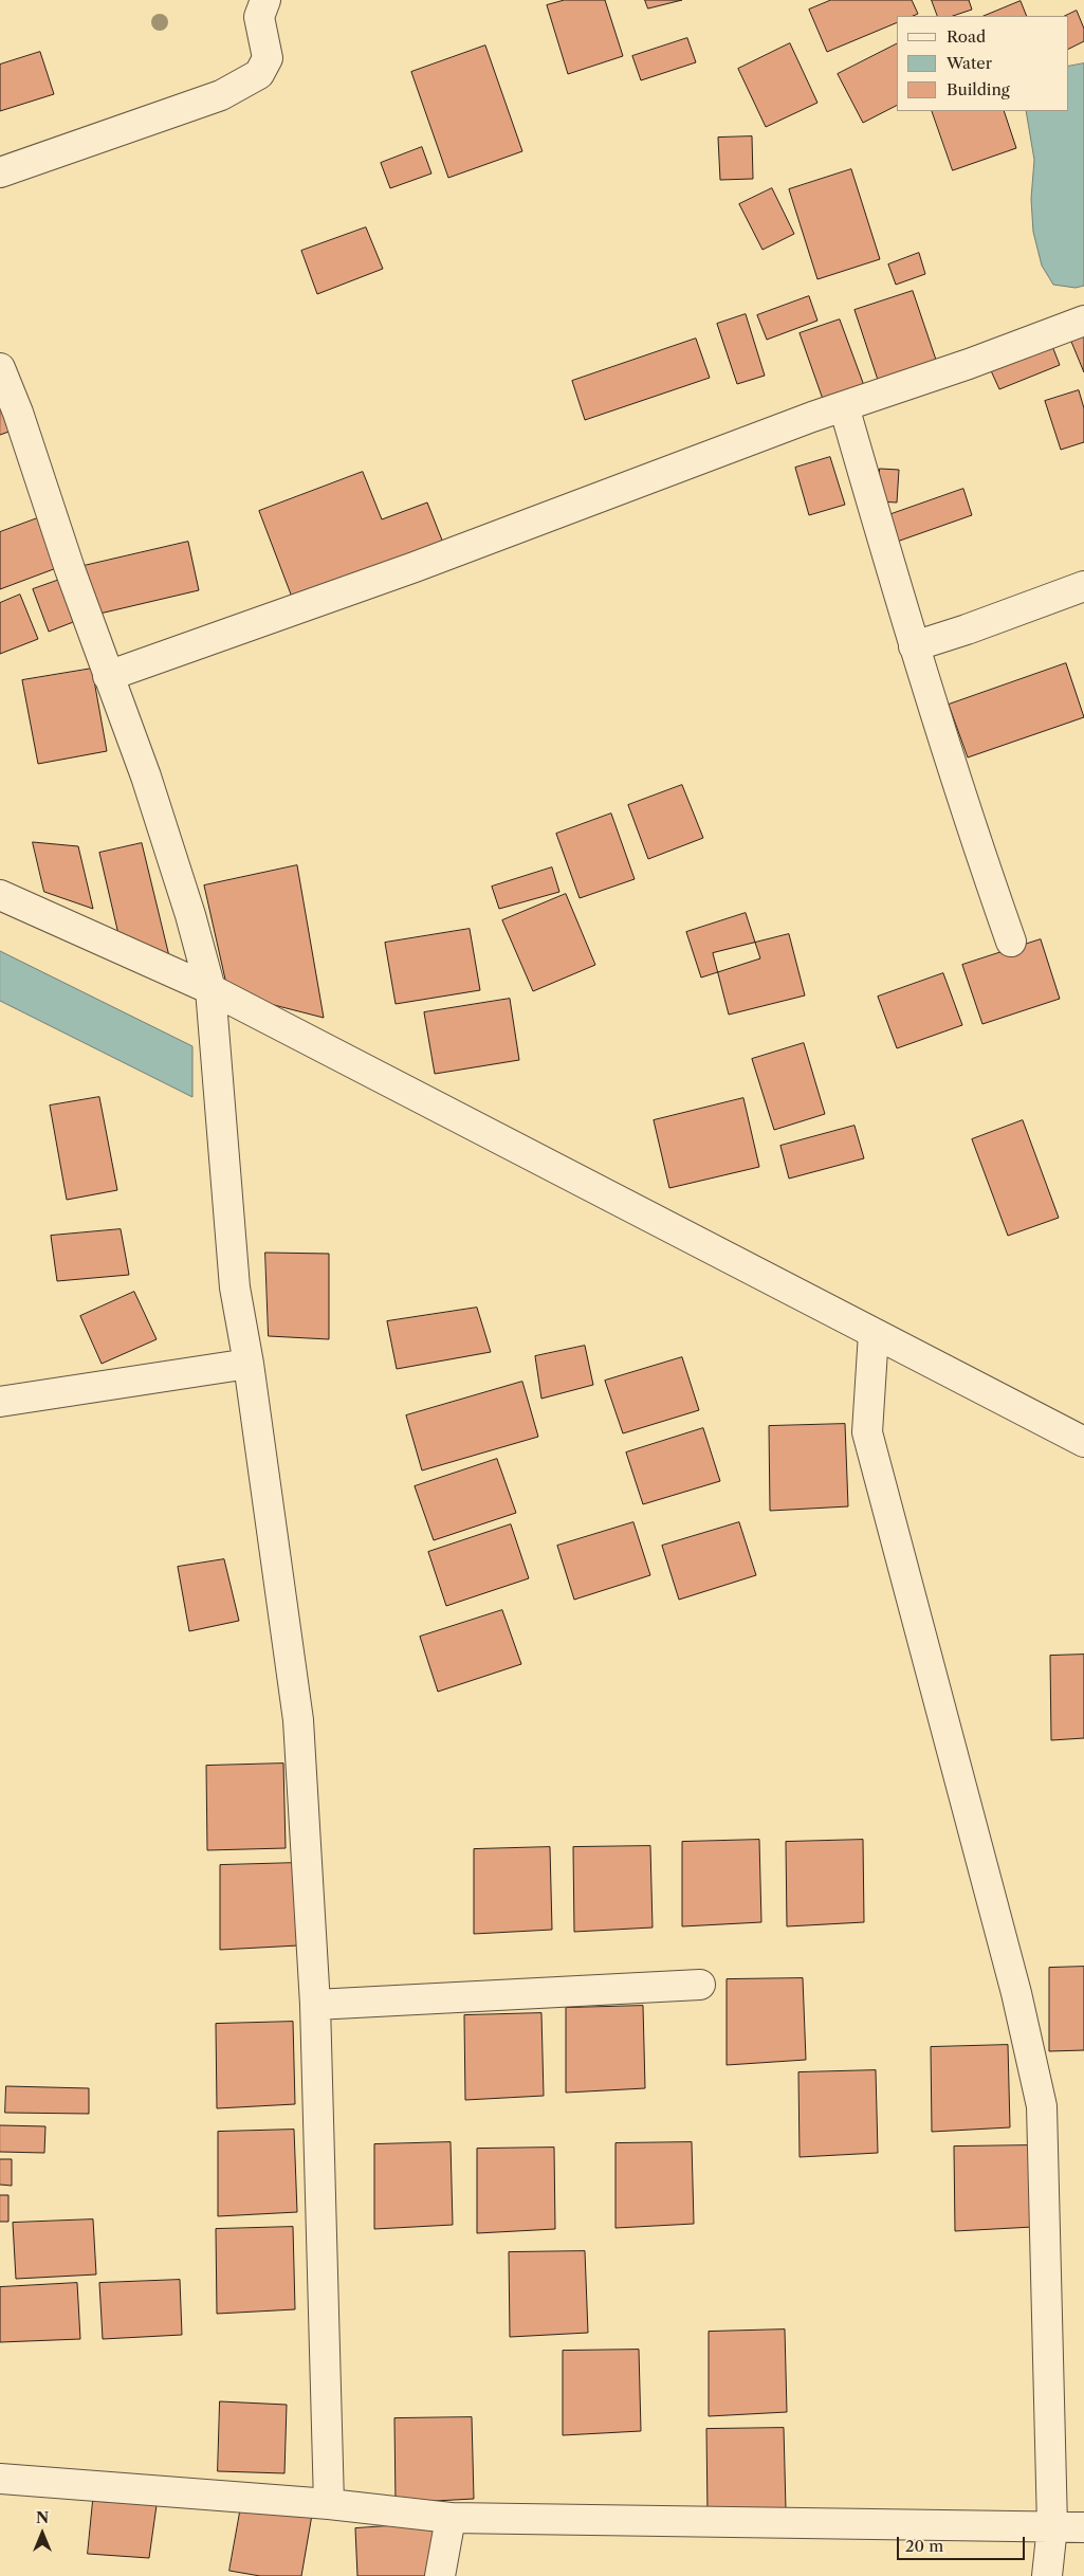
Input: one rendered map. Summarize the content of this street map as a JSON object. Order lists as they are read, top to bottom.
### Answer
{
  "legend": ["Road", "Water", "Building"],
  "scale_bar": "20 m",
  "north": "top"
}
